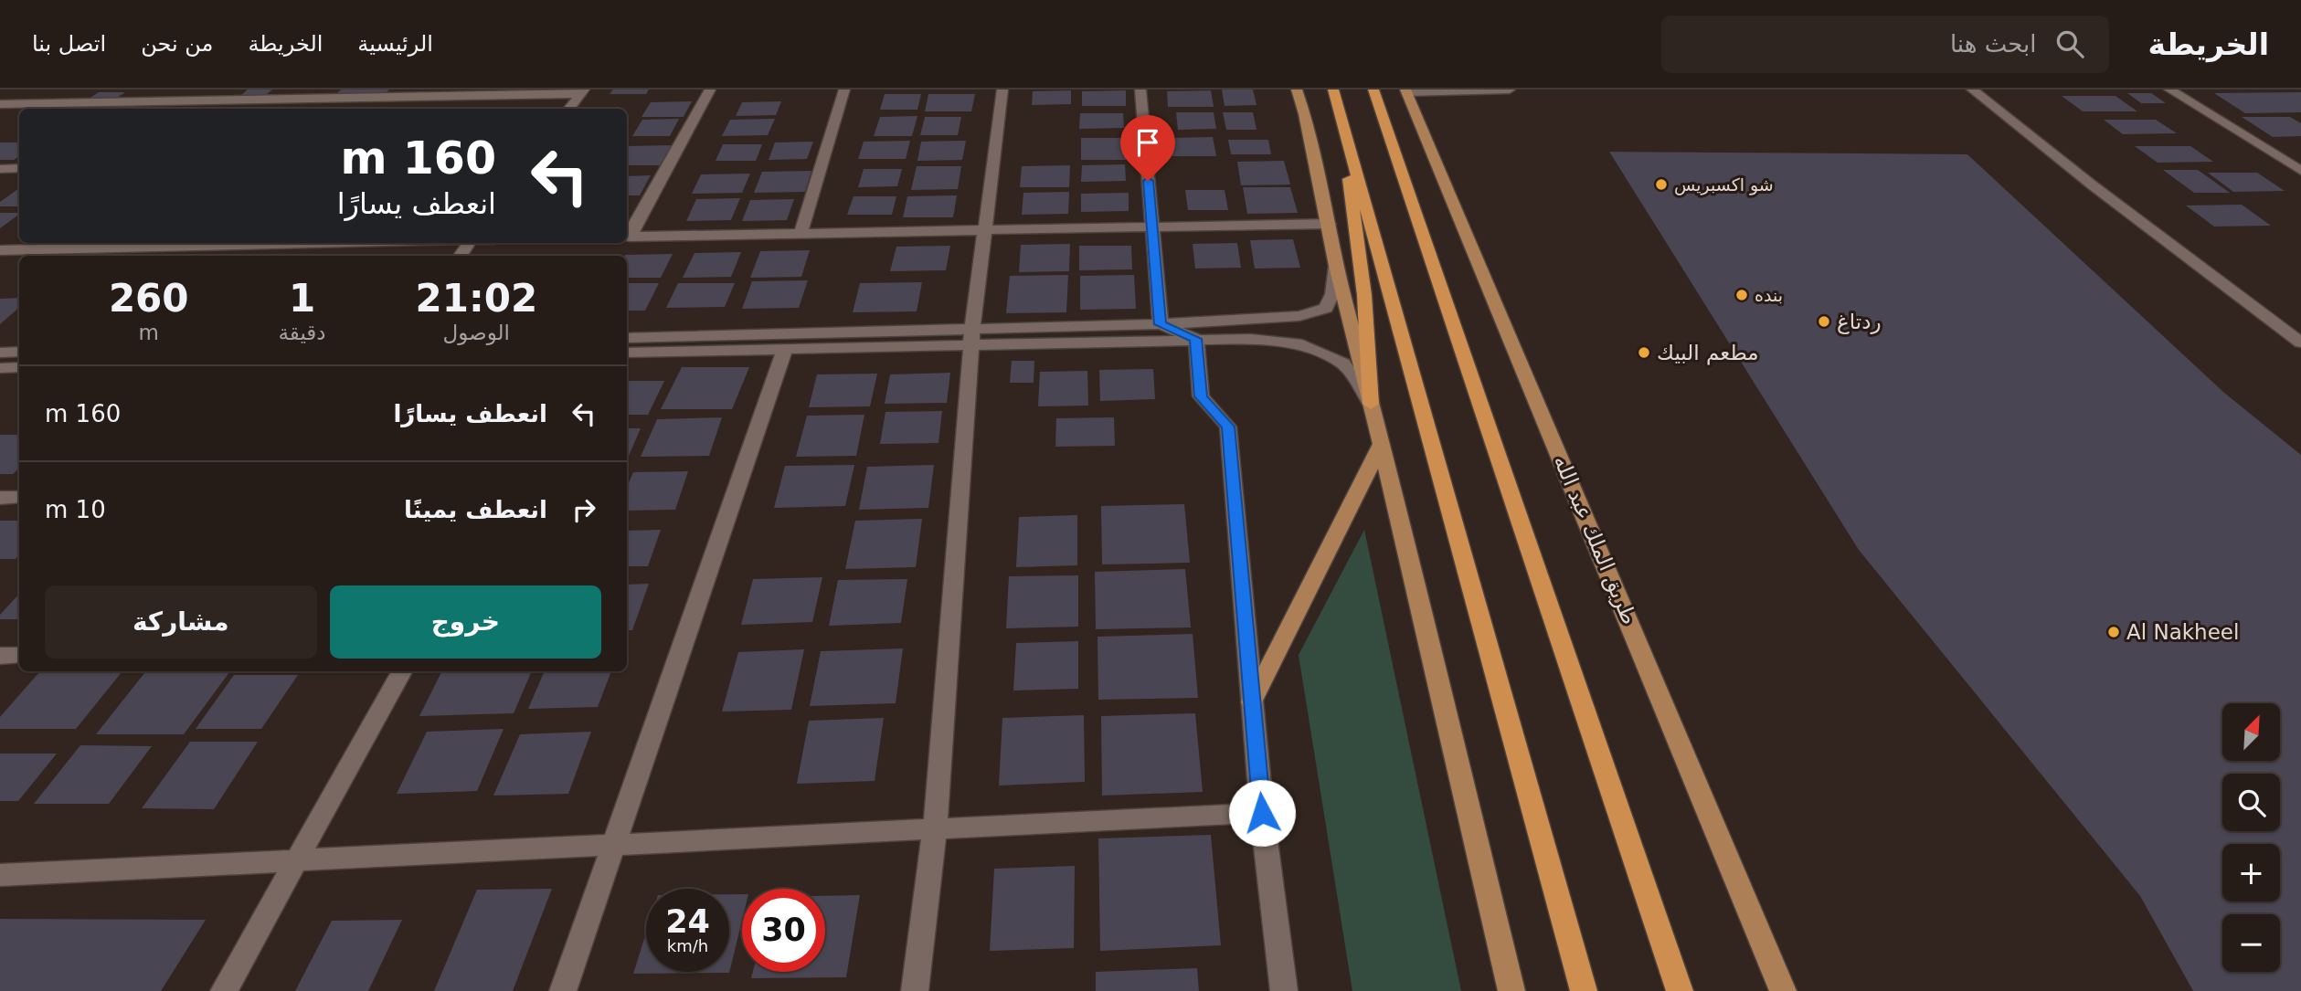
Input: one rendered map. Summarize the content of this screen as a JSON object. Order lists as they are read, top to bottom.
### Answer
{
  "streets": {
    "main road": ["طريق الملك عبد الله"]
  },
  "places": [
    "شو اكسبريس",
    "بنده",
    "ردتاغ",
    "مطعم البيك",
    "Al Nakheel"
  ],
  "north": "top right",
  "page": {
    "header": "الخريطة",
    "search": "ابحث هنا",
    "nav": [
      "الرئيسية",
      "الخريطة",
      "من نحن",
      "اتصل بنا"
    ],
    "turn": ["160 m", "انعطف يسارًا"],
    "eta": [
      "21:02",
      "الوصول",
      "1",
      "دقيقة",
      "260",
      "m"
    ],
    "list": [
      {
        "name": "انعطف يسارًا",
        "value": "160 m"
      },
      {
        "name": "انعطف يمينًا",
        "value": "10 m"
      }
    ],
    "buttons": ["خروج", "مشاركة"],
    "map_buttons": ["+", "−"],
    "speed": "24 km/h",
    "limit": "30"
  }
}
